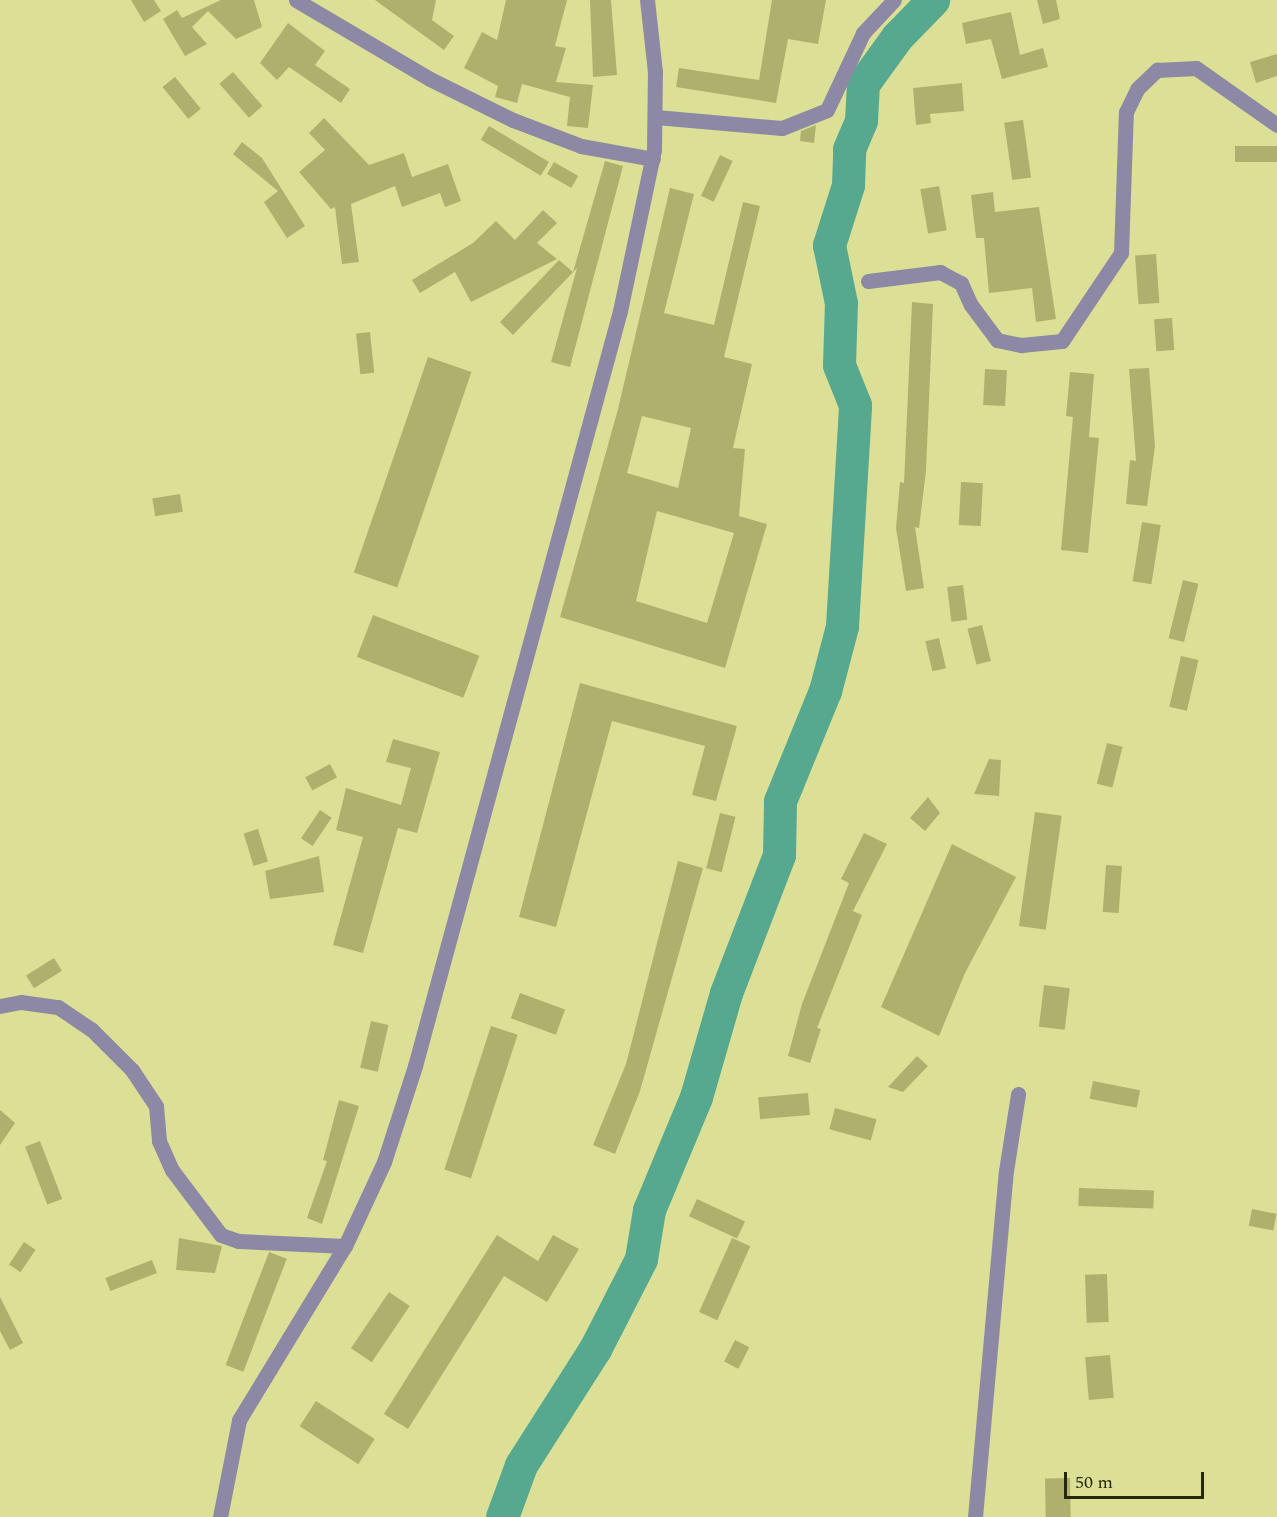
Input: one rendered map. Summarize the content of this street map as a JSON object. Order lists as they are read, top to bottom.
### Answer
{
  "scale_bar": "50 m"
}
